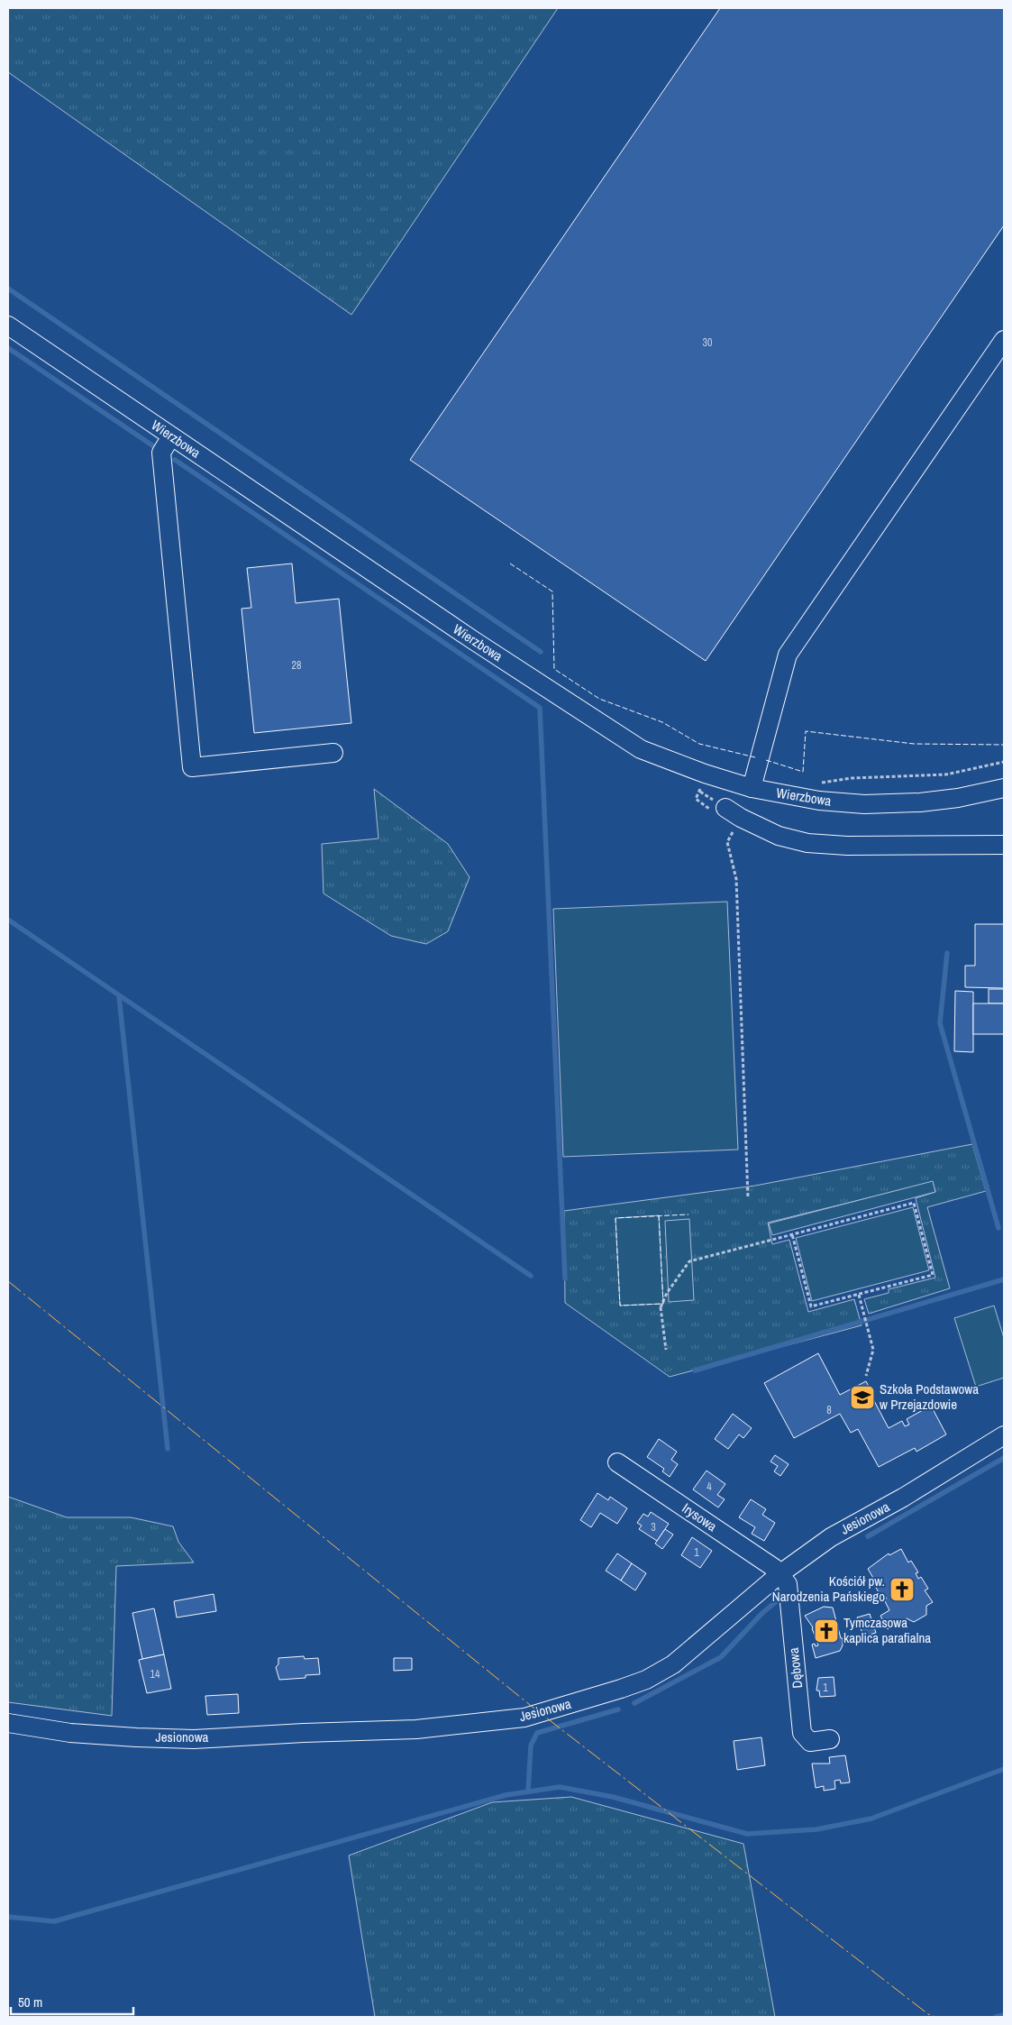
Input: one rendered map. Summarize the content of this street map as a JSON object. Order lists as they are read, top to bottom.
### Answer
{
  "streets": {
    "street": [
      "Wierzbowa",
      "Irysowa",
      "Jesionowa",
      "Dębowa"
    ]
  },
  "crossings": [
    ["Irysowa", "Jesionowa"],
    ["Irysowa", "Dębowa"],
    ["Jesionowa", "Dębowa"]
  ],
  "places": {
    "school or university": ["Szkoła Podstawowa w Przejazdowie"],
    "church": ["Kościół pw. Narodzenia Pańskiego", "Tymczasowa kaplica parafialna"]
  },
  "house_numbers": [
    "30",
    "28",
    "8",
    "4",
    "3",
    "1",
    "14",
    "1"
  ],
  "scale_bar": "50 m"
}
